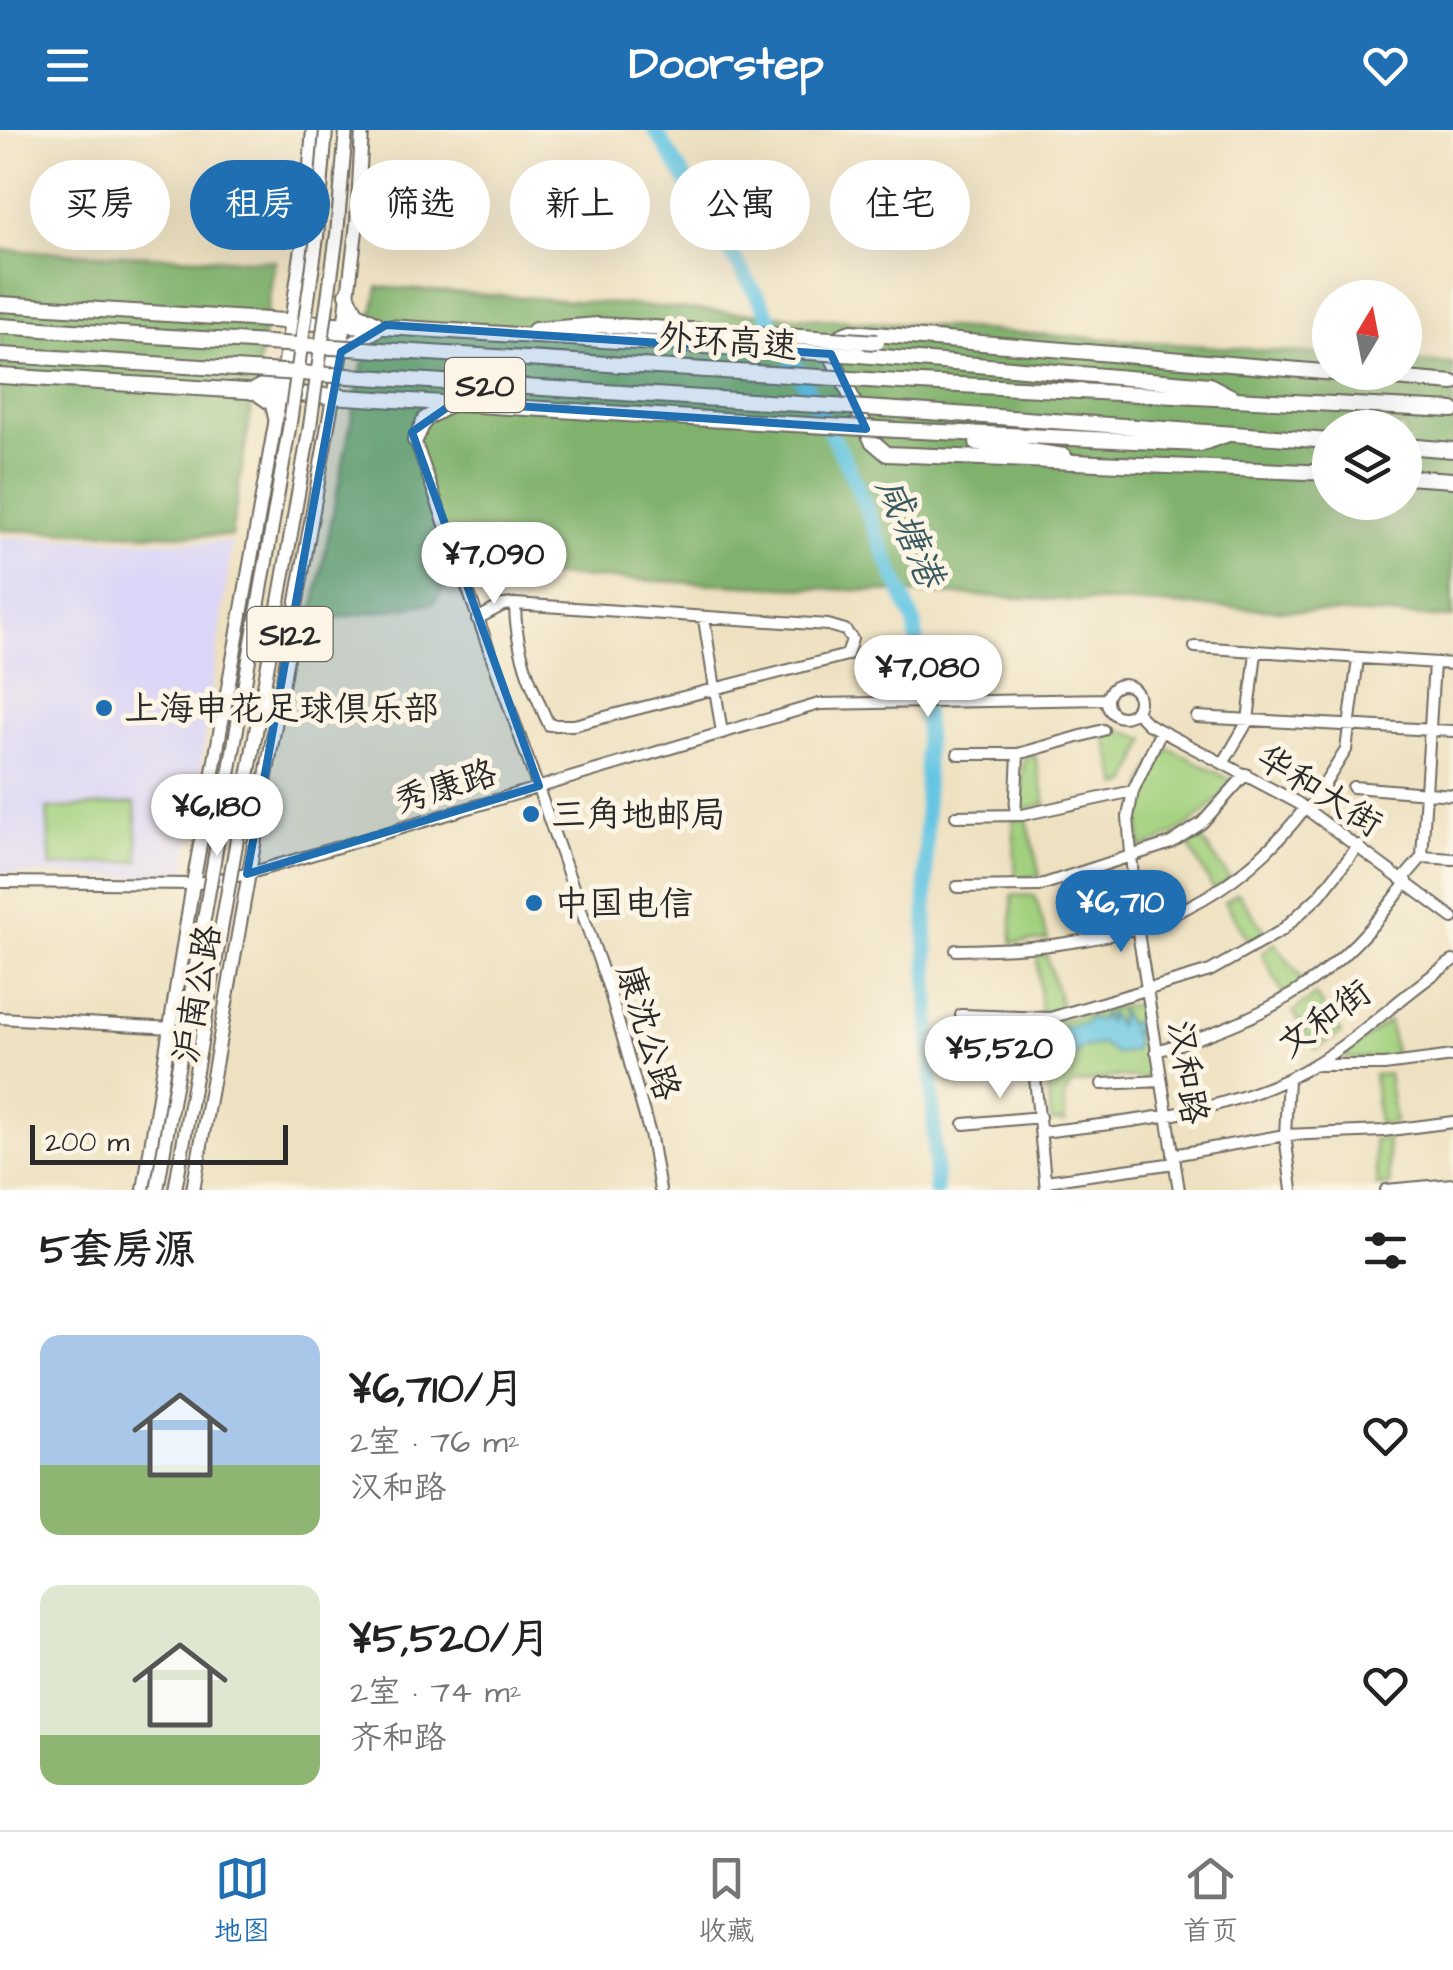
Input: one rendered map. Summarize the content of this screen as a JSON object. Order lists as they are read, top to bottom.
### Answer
{
  "streets": {
    "highway": ["外环高速", "S20"],
    "main road": ["S122", "沪南公路"],
    "street": [
      "秀康路",
      "华和大街",
      "文和街",
      "康沈公路",
      "汉和路"
    ]
  },
  "crossings": [
    ["秀康路", "华和大街"],
    ["秀康路", "沪南公路"],
    ["秀康路", "康沈公路"],
    ["华和大街", "汉和路"],
    ["文和街", "汉和路"]
  ],
  "water": ["咸塘港"],
  "places": ["上海申花足球俱乐部", "三角地邮局", "中国电信"],
  "scale_bar": "200 m",
  "north": "top",
  "page": {
    "header": "Doorstep",
    "chip": [
      "买房",
      "租房",
      "筛选",
      "新上",
      "公寓",
      "住宅"
    ],
    "price": [
      "¥7,090",
      "¥7,080",
      "¥6,180",
      "¥6,710",
      "¥5,520"
    ],
    "scale": "200 m",
    "heading": "5套房源",
    "list": [
      {
        "name": "¥6,710/月",
        "note": "2室 · 76 m² · 汉和路"
      },
      {
        "name": "¥5,520/月",
        "note": "2室 · 74 m² · 齐和路"
      }
    ],
    "tabs": ["地图", "收藏", "首页"]
  }
}
